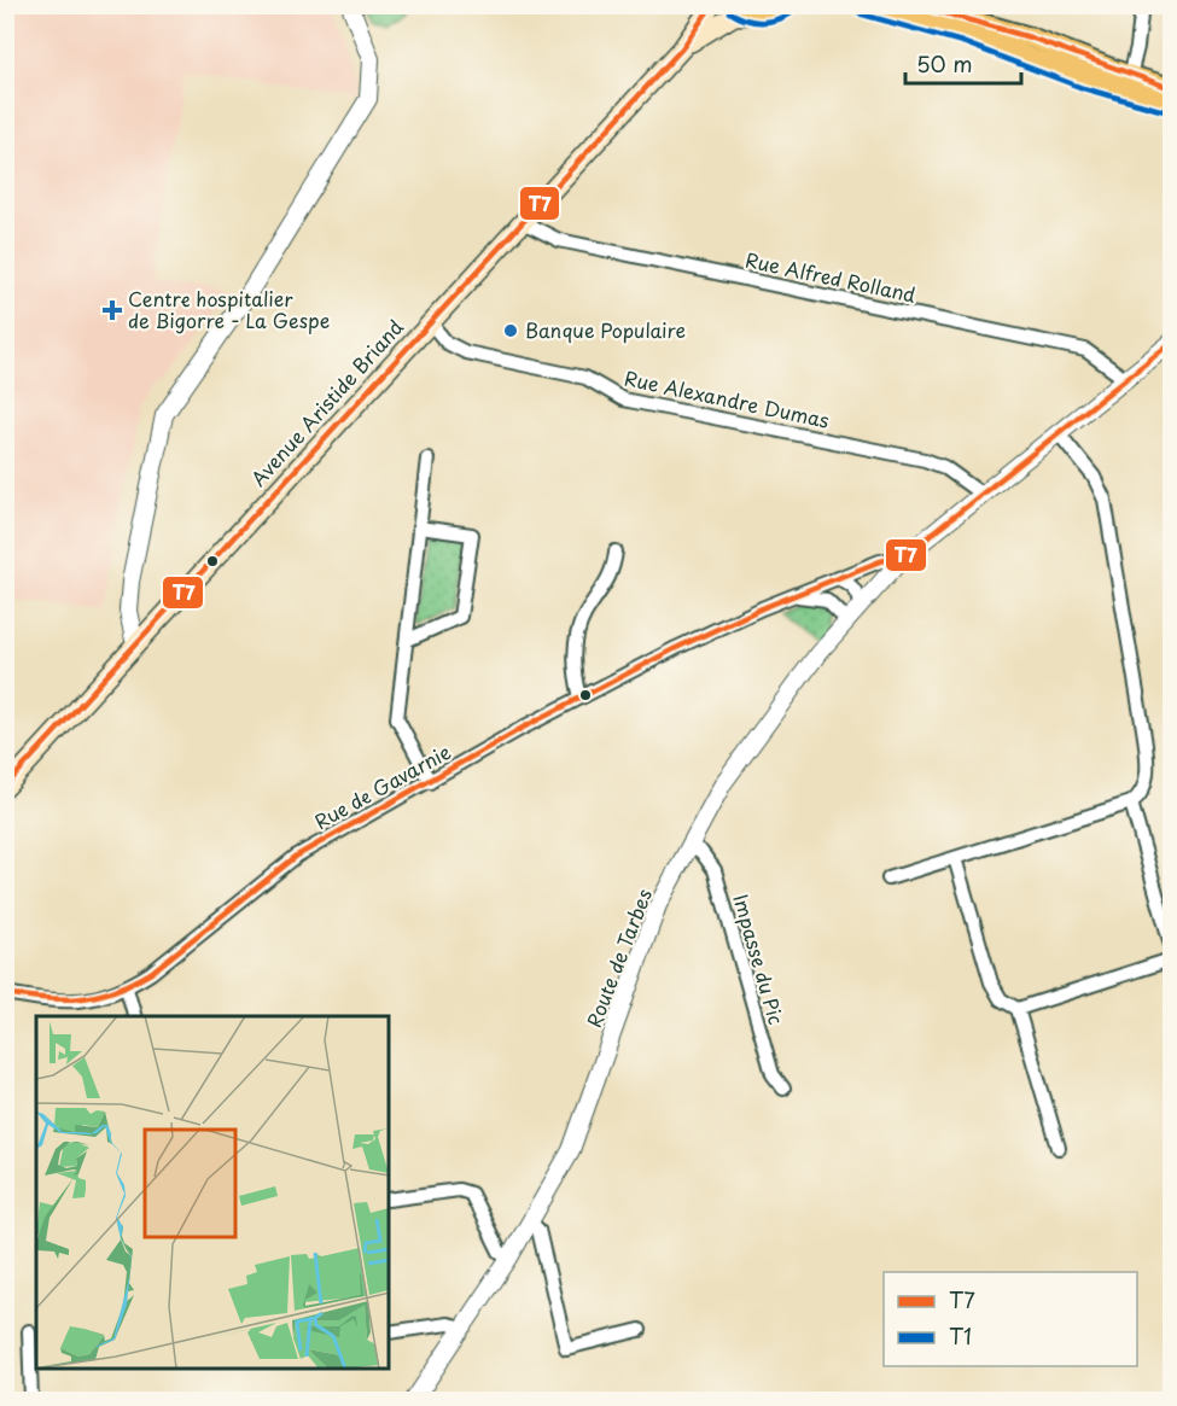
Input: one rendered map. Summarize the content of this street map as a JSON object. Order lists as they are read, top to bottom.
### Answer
{
  "streets": {
    "main road": ["Avenue Aristide Briand"],
    "street": [
      "Rue Alfred Rolland",
      "Rue Alexandre Dumas",
      "Rue de Gavarnie",
      "Route de Tarbes",
      "Impasse du Pic"
    ]
  },
  "crossings": [
    ["Rue Alfred Rolland", "Avenue Aristide Briand"],
    ["Rue Alfred Rolland", "Route de Tarbes"],
    ["Rue Alexandre Dumas", "Avenue Aristide Briand"],
    ["Rue Alexandre Dumas", "Route de Tarbes"],
    ["Rue de Gavarnie", "Route de Tarbes"],
    ["Route de Tarbes", "Impasse du Pic"]
  ],
  "places": {
    "health": ["Centre hospitalier de Bigorre - La Gespe"],
    "other": ["Banque Populaire"]
  },
  "lines": ["transit line T7", "transit line T1"],
  "legend": ["T7", "T1"],
  "scale_bar": "50 m"
}
